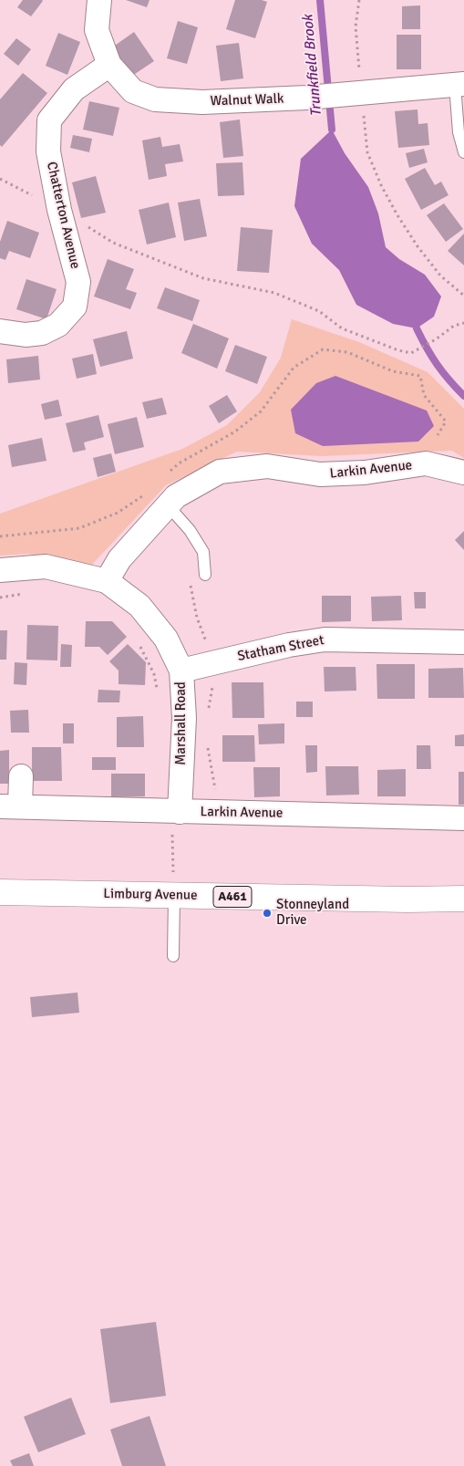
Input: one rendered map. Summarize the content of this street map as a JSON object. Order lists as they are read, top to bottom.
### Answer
{
  "streets": {
    "main road": ["Limburg Avenue", "A461"],
    "street": [
      "Walnut Walk",
      "Chatterton Avenue",
      "Larkin Avenue",
      "Statham Street",
      "Marshall Road"
    ]
  },
  "crossings": [
    ["Walnut Walk", "Chatterton Avenue"],
    ["Larkin Avenue", "Marshall Road"],
    ["Statham Street", "Marshall Road"]
  ],
  "water": ["Trunkfield Brook"],
  "places": ["Stonneyland Drive"]
}
